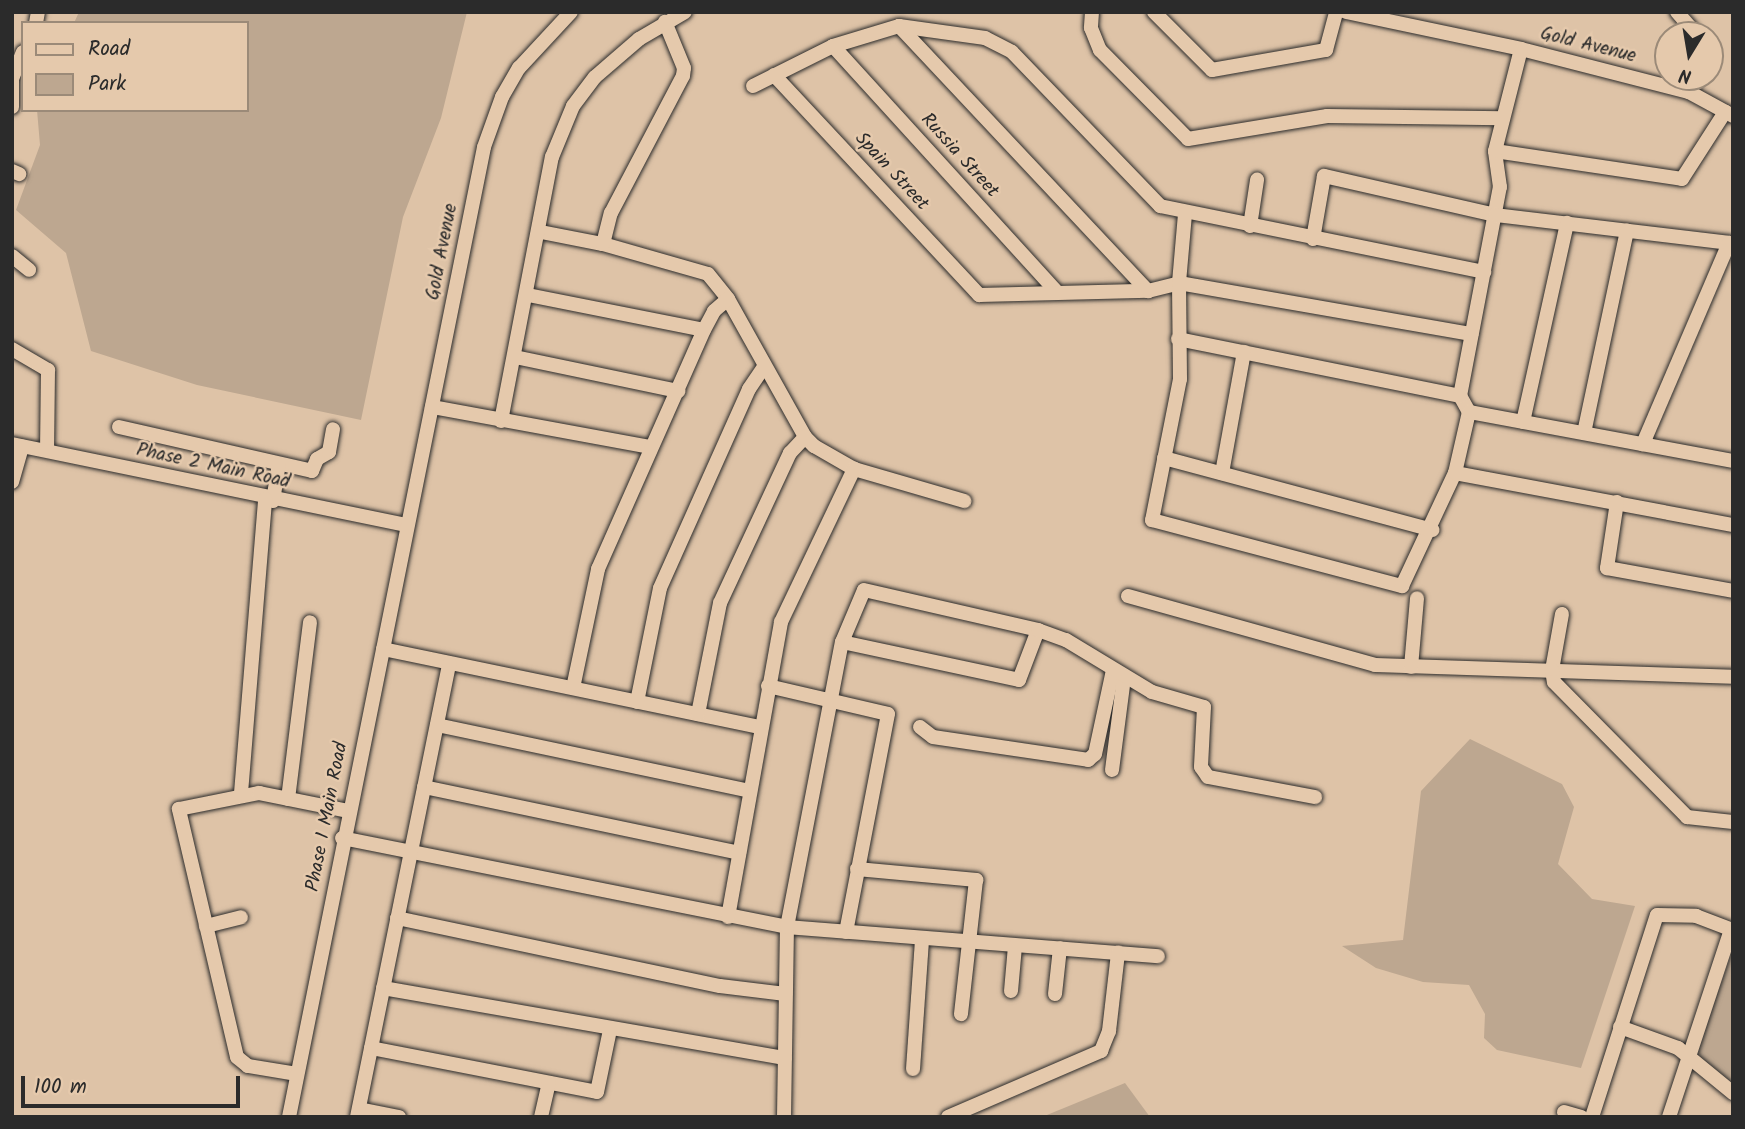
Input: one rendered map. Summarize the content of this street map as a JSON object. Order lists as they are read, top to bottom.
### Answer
{
  "streets": {
    "street": [
      "Gold Avenue",
      "Russia Street",
      "Spain Street",
      "Phase 2 Main Road",
      "Phase 1 Main Road"
    ]
  },
  "crossings": [
    ["Gold Avenue", "Phase 2 Main Road"],
    ["Gold Avenue", "Phase 1 Main Road"],
    ["Russia Street", "Spain Street"],
    ["Phase 2 Main Road", "Phase 1 Main Road"]
  ],
  "legend": ["Road", "Park"],
  "scale_bar": "100 m",
  "north": "bottom"
}
